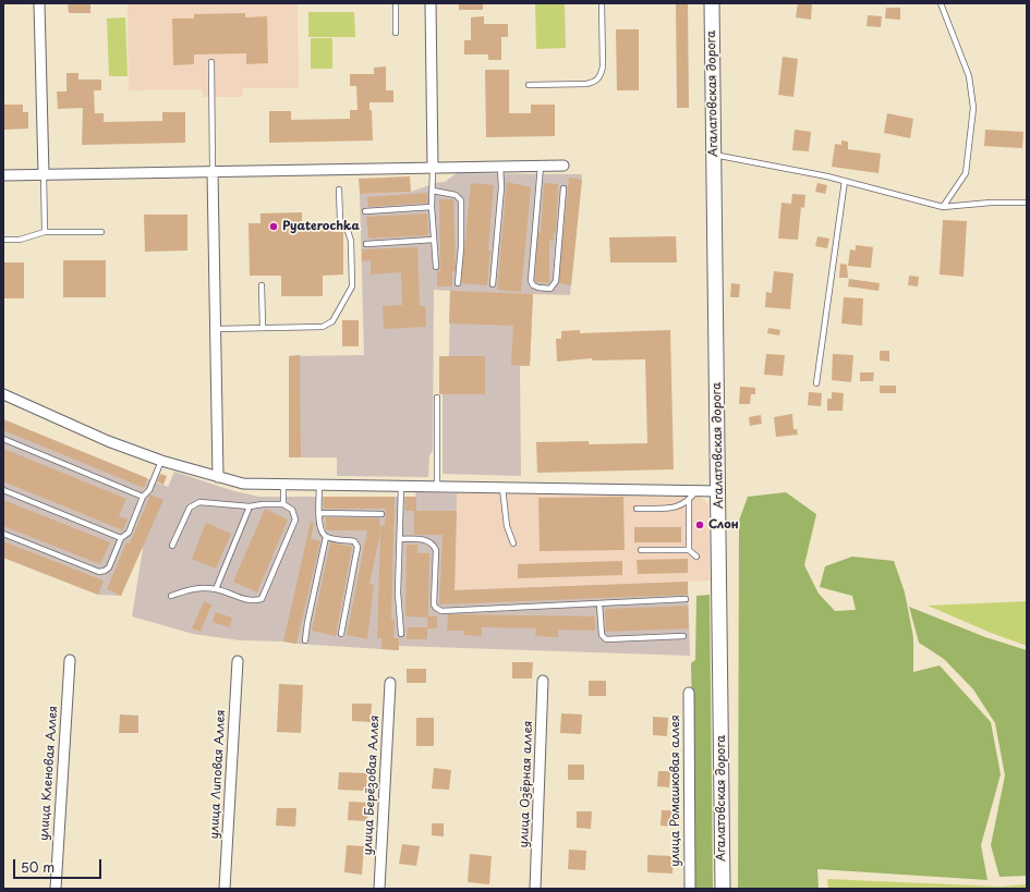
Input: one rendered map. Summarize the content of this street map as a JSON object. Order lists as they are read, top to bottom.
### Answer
{
  "streets": {
    "main road": ["Агалатовская дорога"],
    "street": [
      "улица Кленовая Аллея",
      "улица Липовая Аллея",
      "улица Озёрная аллея",
      "улица Берёзовая Аллея",
      "улица Ромашковая аллея"
    ]
  },
  "places": ["Pyaterochka", "Слон"],
  "scale_bar": "50 m"
}
